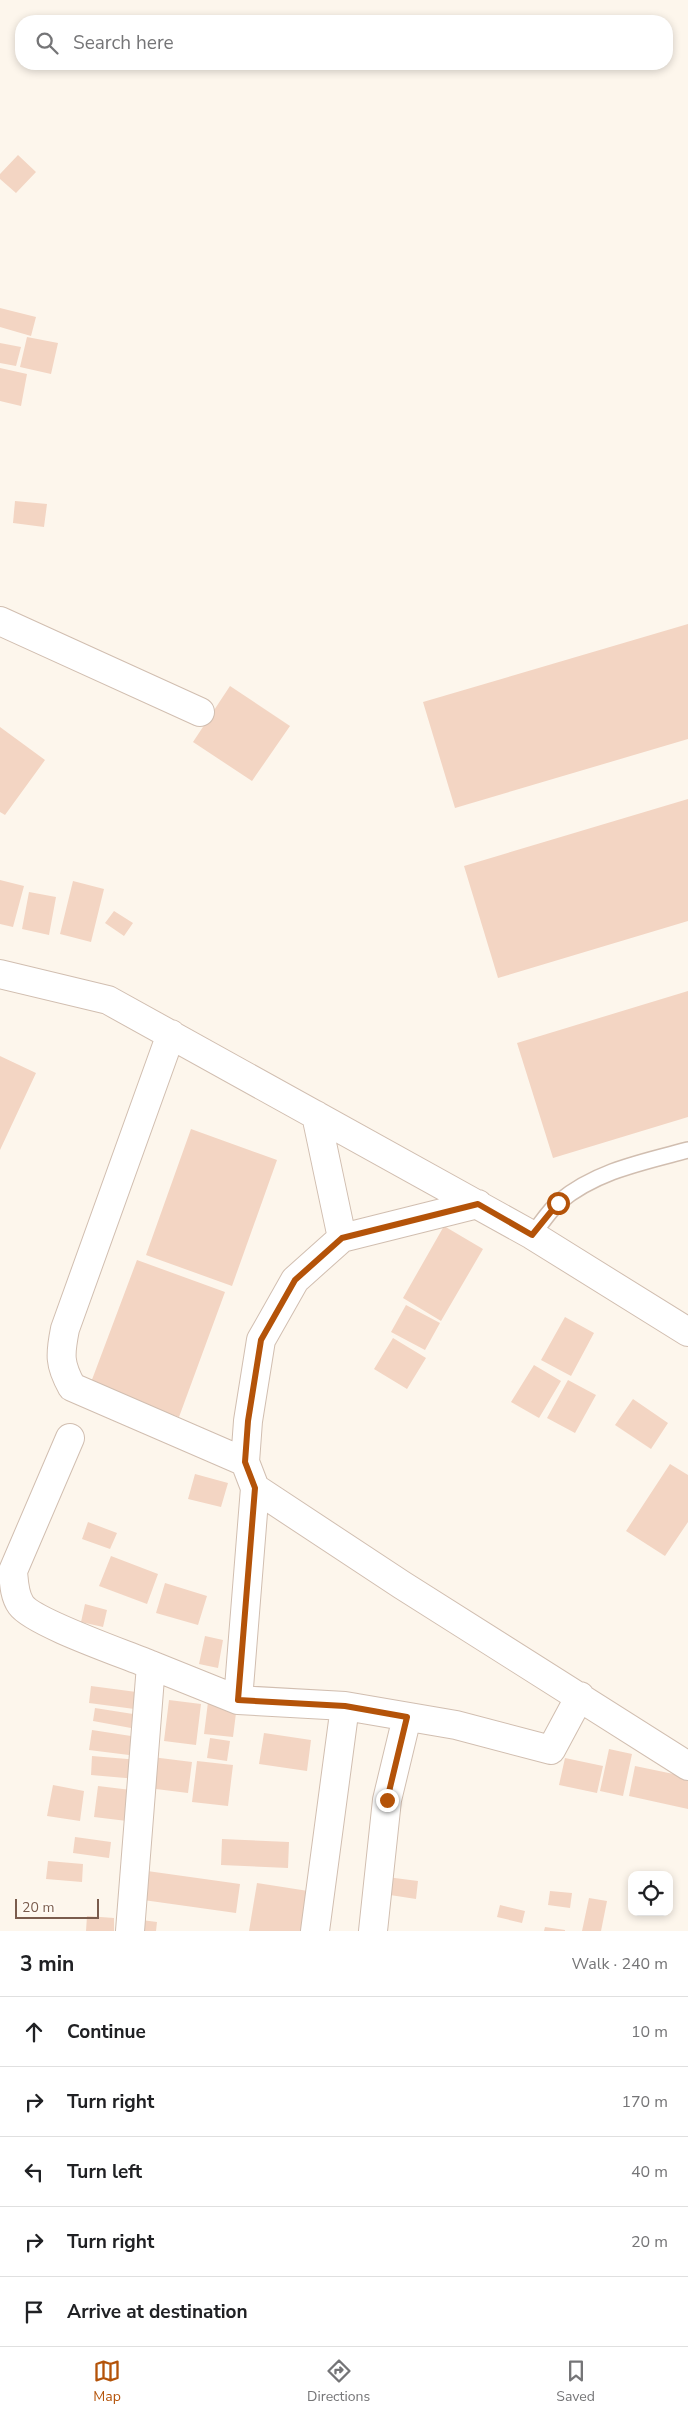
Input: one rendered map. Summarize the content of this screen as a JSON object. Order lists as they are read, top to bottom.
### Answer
{
  "scale_bar": "20 m",
  "page": {
    "search": "Search here",
    "scale": "20 m",
    "heading": ["3 min", "Walk · 240 m"],
    "list": [
      ["Continue", "10 m"],
      ["Turn right", "170 m"],
      ["Turn left", "40 m"],
      ["Turn right", "20 m"],
      "Arrive at destination"
    ],
    "nav": ["Map", "Directions", "Saved"]
  }
}
